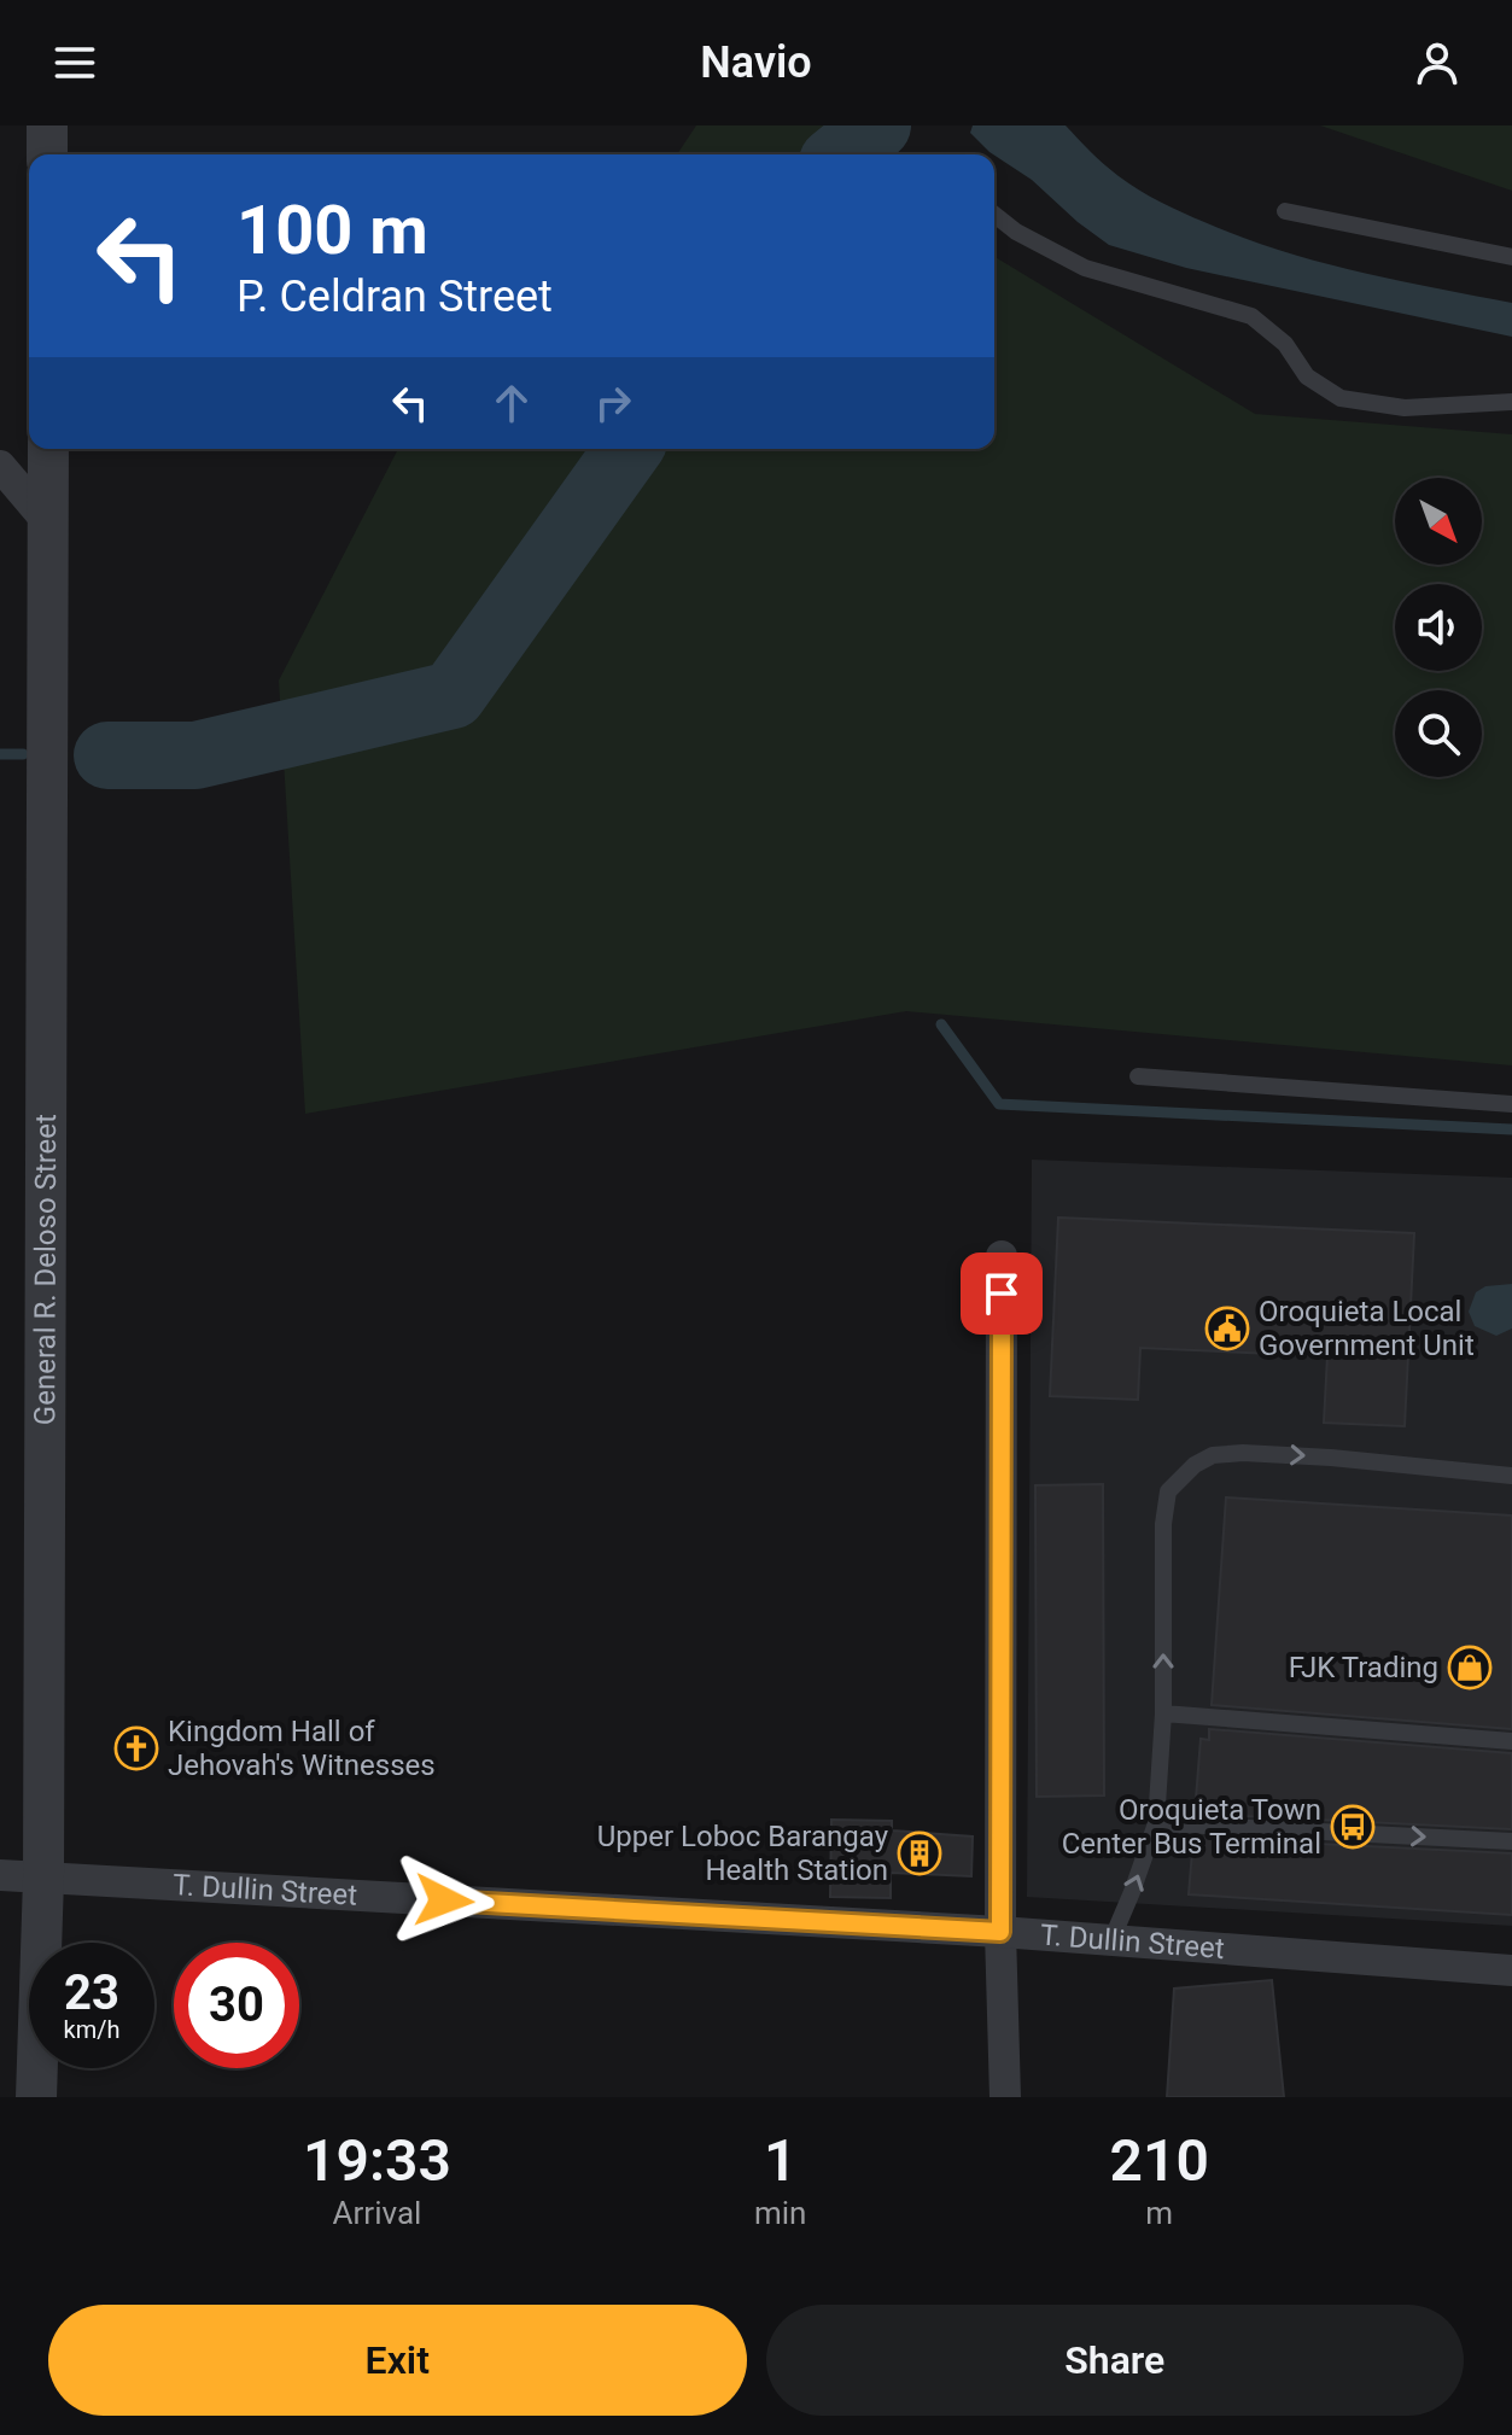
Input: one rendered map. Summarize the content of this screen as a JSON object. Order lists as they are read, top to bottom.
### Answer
{
  "streets": {
    "street": ["General R. Deloso Street", "T. Dullin Street"]
  },
  "crossings": [
    ["General R. Deloso Street", "T. Dullin Street"]
  ],
  "places": {
    "public building": ["Oroquieta Local Government Unit"],
    "shop": ["FJK Trading"],
    "church": ["Kingdom Hall of Jehovah's Witnesses"],
    "bus stop": ["Oroquieta Town Center Bus Terminal"],
    "building": ["Upper Loboc Barangay Health Station"]
  },
  "north": "bottom right",
  "page": {
    "header": "Navio",
    "turn": ["100 m", "P. Celdran Street"],
    "speed": "23 km/h",
    "limit": "30",
    "eta": [
      "19:33",
      "Arrival",
      "1",
      "min",
      "210",
      "m"
    ],
    "buttons": ["Exit", "Share"]
  }
}
